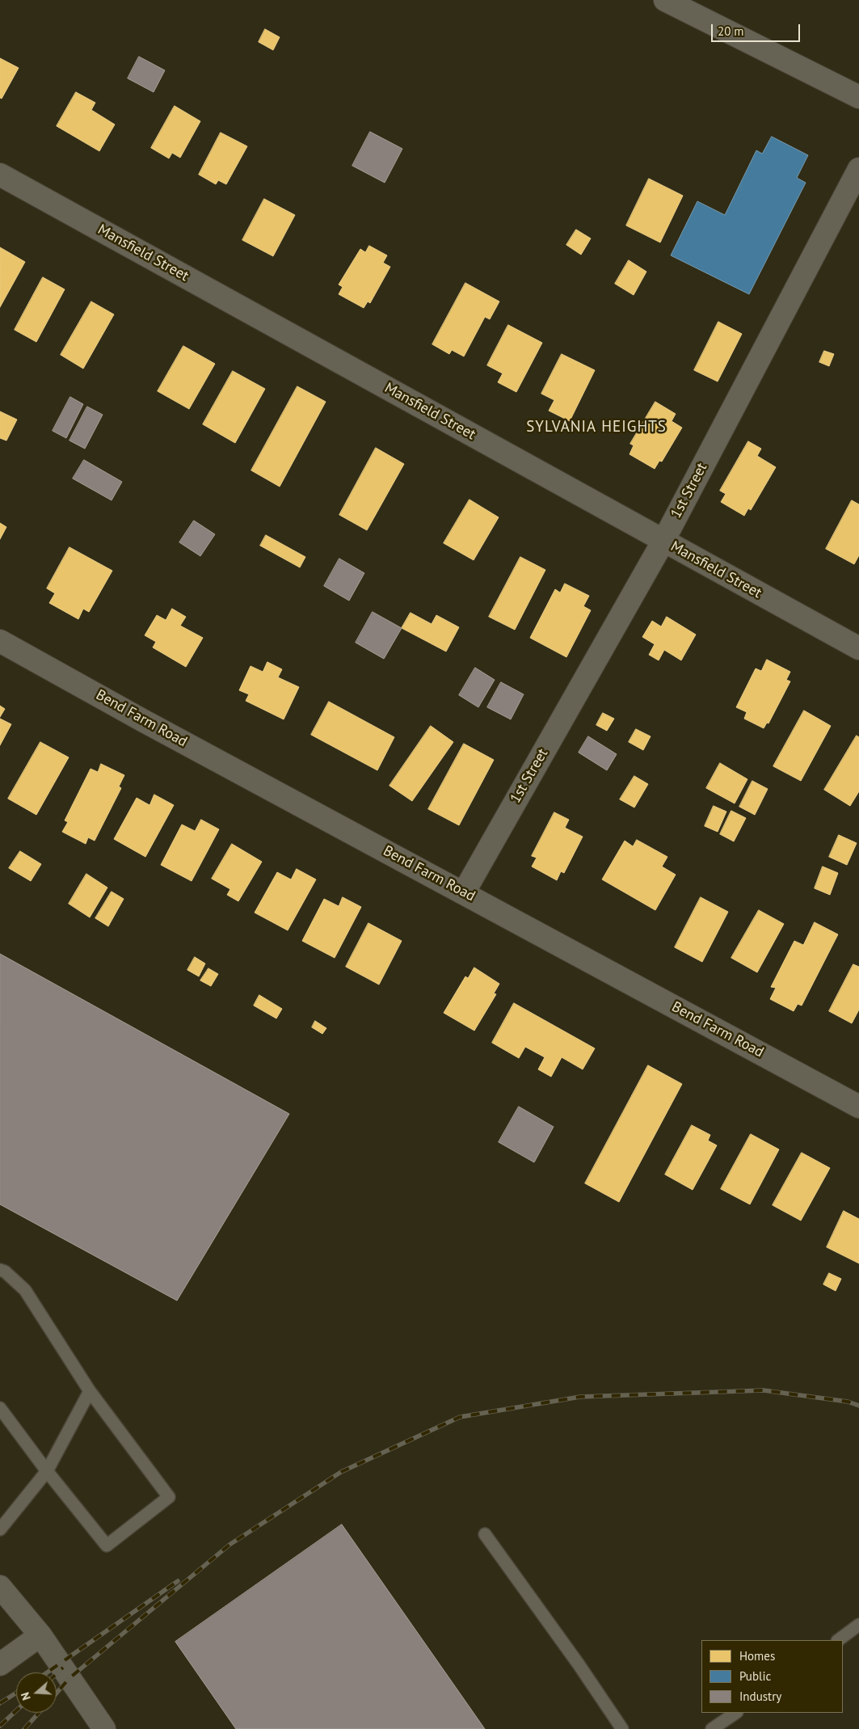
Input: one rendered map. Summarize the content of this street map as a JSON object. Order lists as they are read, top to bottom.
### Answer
{
  "streets": {
    "street": ["Mansfield Street", "1st Street", "Bend Farm Road"]
  },
  "crossings": [
    ["Mansfield Street", "1st Street"],
    ["1st Street", "Bend Farm Road"]
  ],
  "districts": ["SYLVANIA HEIGHTS"],
  "legend": ["Homes", "Public", "Industry"],
  "scale_bar": "20 m",
  "north": "left"
}
